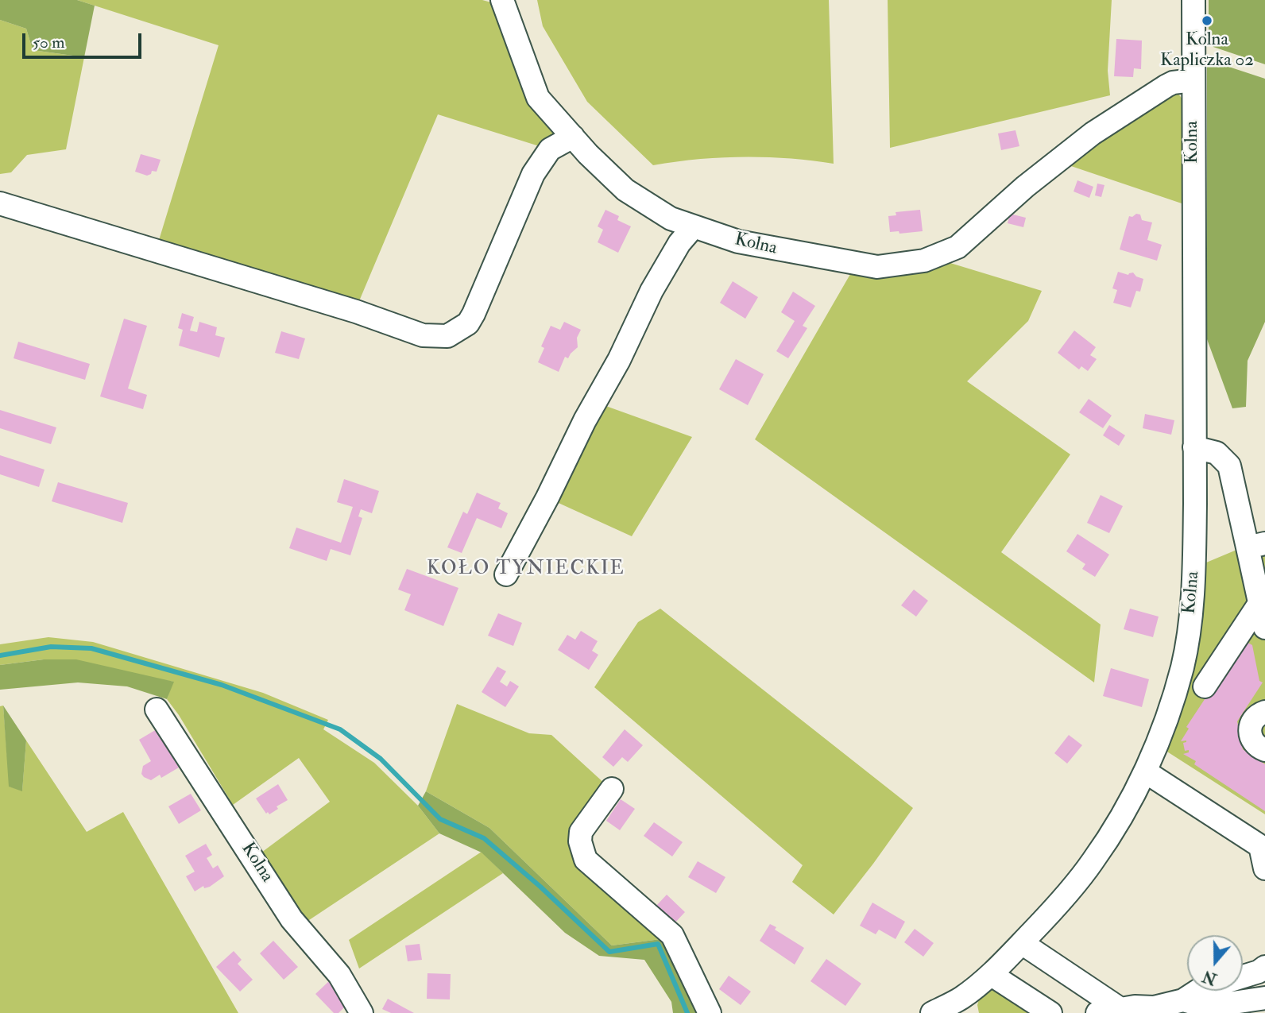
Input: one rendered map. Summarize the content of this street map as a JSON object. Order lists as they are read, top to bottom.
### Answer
{
  "streets": {
    "street": ["Kolna"]
  },
  "districts": ["KOŁO TYNIECKIE"],
  "places": ["Kolna Kapliczka 02"],
  "scale_bar": "50 m",
  "north": "bottom"
}
